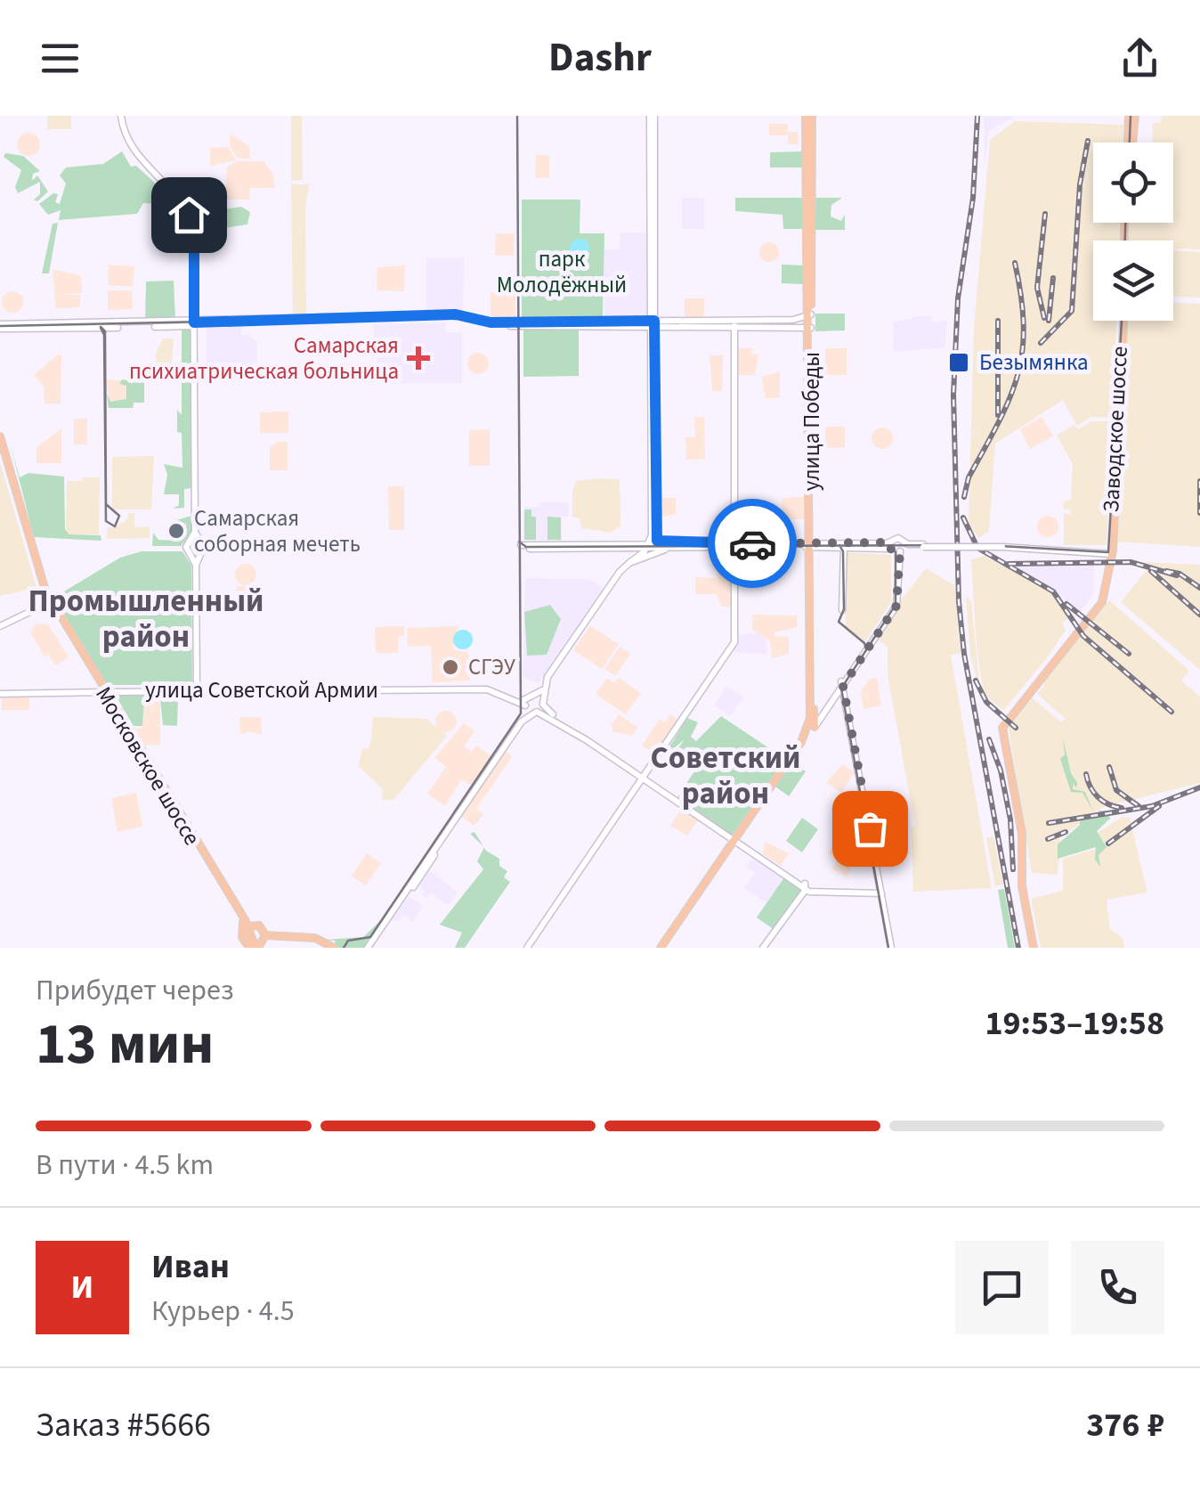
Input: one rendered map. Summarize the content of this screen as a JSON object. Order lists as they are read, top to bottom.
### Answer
{
  "streets": {
    "main road": [
      "улица Победы",
      "Заводское шоссе",
      "улица Советской Армии",
      "Московское шоссе"
    ]
  },
  "crossings": [
    ["улица Советской Армии", "Московское шоссе"]
  ],
  "districts": ["Промышленный район", "Советский район"],
  "parks": ["парк Молодёжный"],
  "places": {
    "health": ["Самарская психиатрическая больница"],
    "transit": ["Безымянка"],
    "other": ["Самарская соборная мечеть", "СГЭУ"]
  },
  "page": {
    "header": "Dashr",
    "heading": ["13 мин", "Прибудет через", "19:53–19:58"],
    "panel": [
      "Иван",
      "Курьер · 4.5",
      "Заказ #5666",
      "376 ₽"
    ],
    "bar": "В пути · 4.5 km",
    "round": "И"
  }
}
